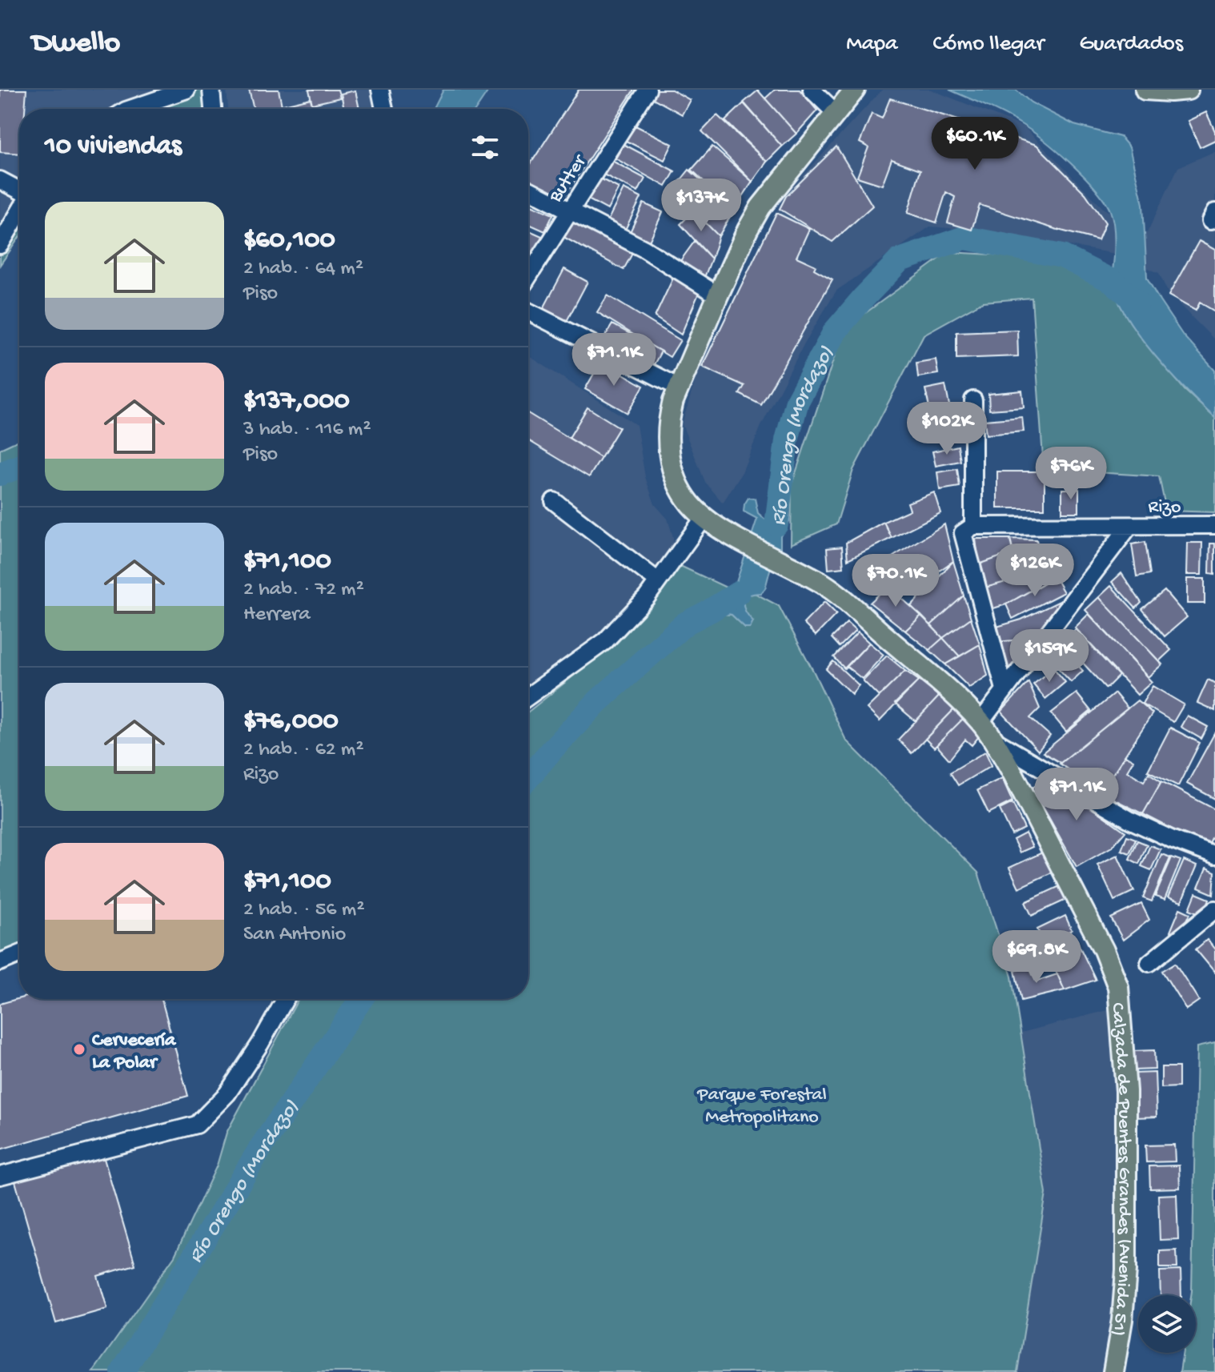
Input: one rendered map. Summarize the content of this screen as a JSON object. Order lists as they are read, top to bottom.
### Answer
{
  "streets": {
    "main road": ["Calzada de Puentes Grandes (Avenida 51)"],
    "street": ["Butter", "Rizo"]
  },
  "water": ["Río Orengo (Mordazo)"],
  "parks": ["Parque Forestal Metropolitano"],
  "places": ["Cervecería La Polar"],
  "page": {
    "header": "Dwello",
    "nav": ["Mapa", "Cómo llegar", "Guardados"],
    "heading": "10 viviendas",
    "price": [
      "$60.1K",
      "$137K",
      "$71.1K",
      "$102K",
      "$76K",
      "$126K",
      "$70.1K",
      "$159K",
      "$71.1K",
      "$69.8K"
    ],
    "list": [
      {
        "name": "$60,100",
        "note": "2 hab. · 64 m² · Piso"
      },
      {
        "name": "$137,000",
        "note": "3 hab. · 116 m² · Piso"
      },
      {
        "name": "$71,100",
        "note": "2 hab. · 72 m² · Herrera"
      },
      {
        "name": "$76,000",
        "note": "2 hab. · 62 m² · Rizo"
      },
      {
        "name": "$71,100",
        "note": "2 hab. · 56 m² · San Antonio"
      }
    ]
  }
}
